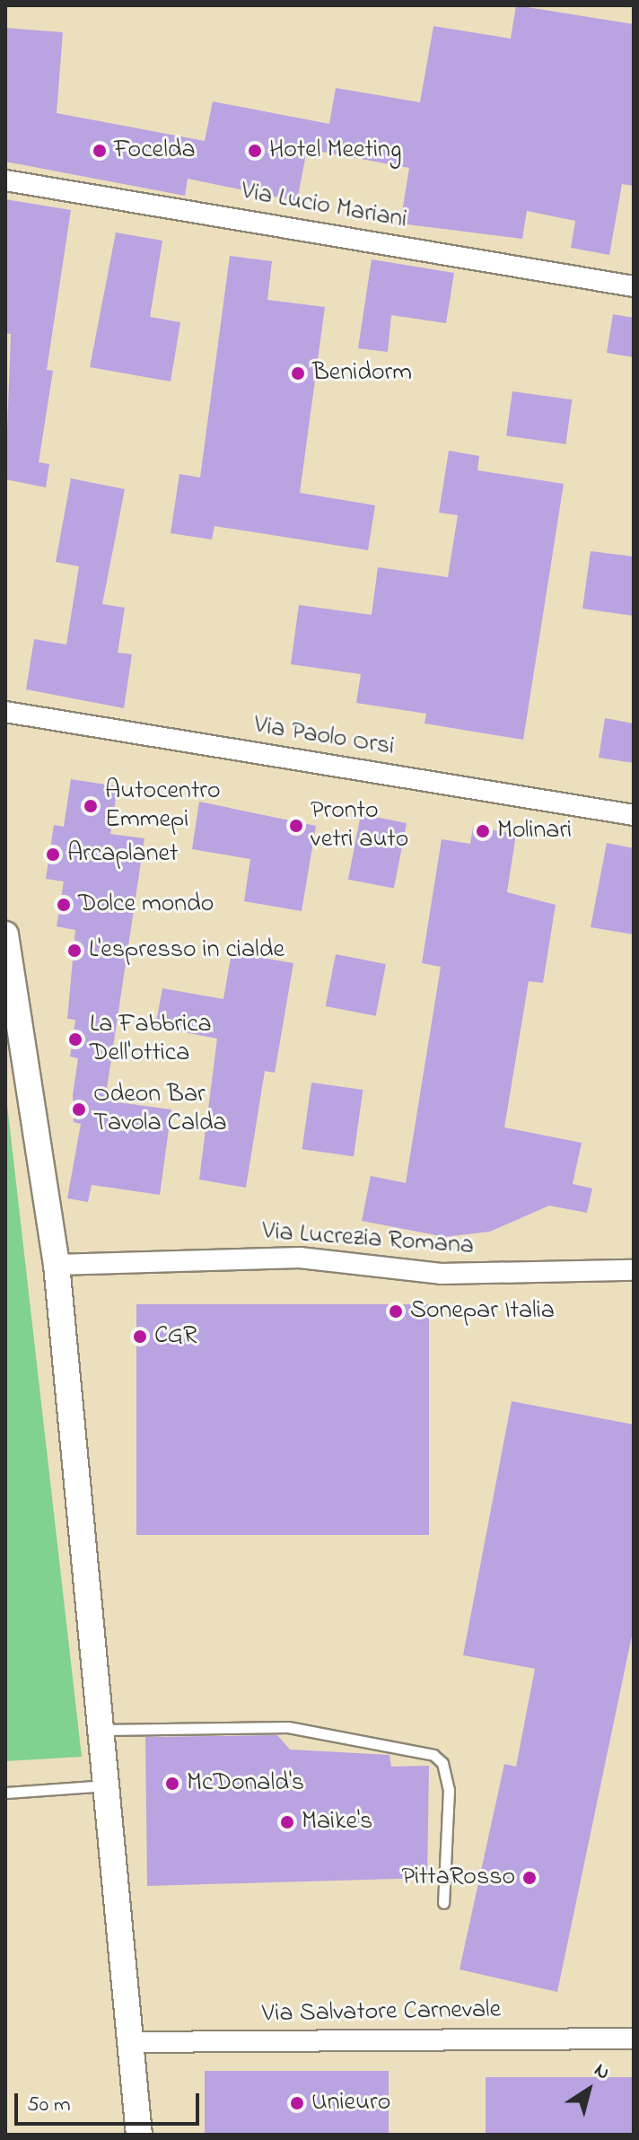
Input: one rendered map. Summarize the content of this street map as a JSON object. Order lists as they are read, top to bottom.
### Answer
{
  "streets": {
    "street": [
      "Via Lucio Mariani",
      "Via Paolo Orsi",
      "Via Lucrezia Romana",
      "Via Salvatore Carnevale"
    ]
  },
  "places": [
    "Focelda",
    "Hotel Meeting",
    "Benidorm",
    "Autocentro Emmepi",
    "Pronto vetri auto",
    "Molinari",
    "Arcaplanet",
    "Dolce mondo",
    "L'espresso in cialde",
    "La Fabbrica Dell'ottica",
    "Odeon Bar Tavola Calda",
    "Sonepar Italia",
    "CGR",
    "McDonald's",
    "Maike's",
    "PittaRosso",
    "Unieuro"
  ],
  "scale_bar": "50 m",
  "north": "top right"
}
